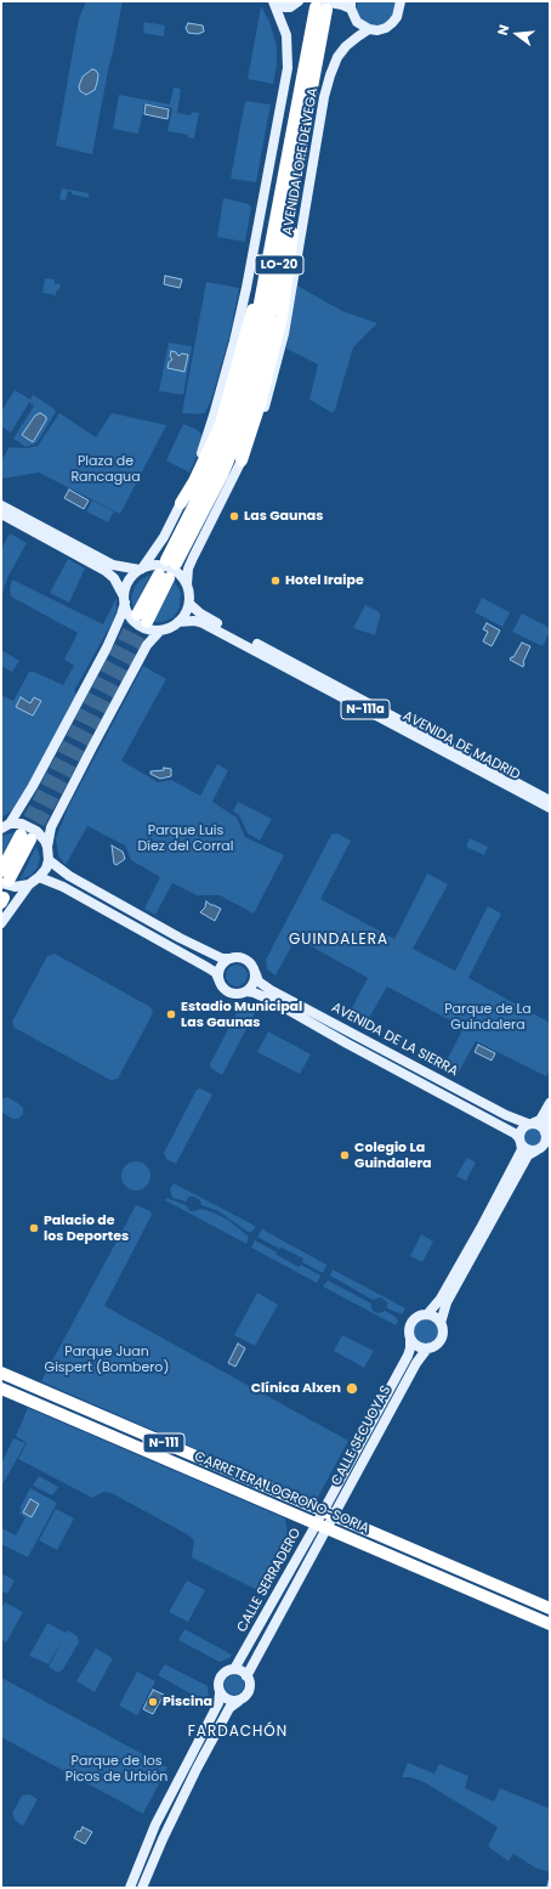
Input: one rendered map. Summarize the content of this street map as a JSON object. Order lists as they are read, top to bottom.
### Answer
{
  "streets": {
    "highway": ["LO-20", "N-111", "CARRETERA LOGROÑO-SORIA"],
    "main road": [
      "AVENIDA LOPE DE VEGA",
      "N-111a",
      "AVENIDA DE MADRID",
      "AVENIDA DE LA SIERRA",
      "CALLE SECUOYAS",
      "CALLE SERRADERO"
    ]
  },
  "crossings": [
    ["AVENIDA LOPE DE VEGA", "AVENIDA DE MADRID"],
    ["CALLE SECUOYAS", "CALLE SERRADERO"]
  ],
  "districts": ["GUINDALERA", "FARDACHÓN"],
  "parks": [
    "Plaza de Rancagua",
    "Parque Luis Díez del Corral",
    "Parque de La Guindalera",
    "Parque Juan Gispert (Bombero)",
    "Parque de los Picos de Urbión"
  ],
  "places": [
    "Las Gaunas",
    "Hotel Iraipe",
    "Estadio Municipal Las Gaunas",
    "Colegio La Guindalera",
    "Palacio de los Deportes",
    "Clínica Alxen",
    "Piscina"
  ],
  "north": "left"
}
